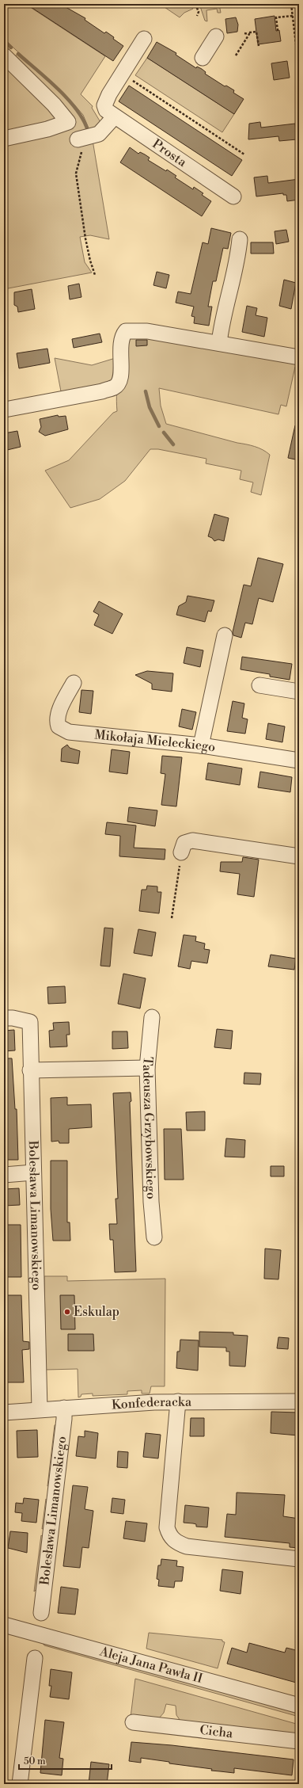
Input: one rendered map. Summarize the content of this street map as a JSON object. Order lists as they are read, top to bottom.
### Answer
{
  "streets": {
    "street": [
      "Prosta",
      "Mikołaja Mieleckiego",
      "Tadeusza Grzybowskiego",
      "Bolesława Limanowskiego",
      "Konfederacka",
      "Aleja Jana Pawła II",
      "Cicha"
    ]
  },
  "crossings": [
    ["Bolesława Limanowskiego", "Konfederacka"]
  ],
  "places": ["Eskulap"],
  "scale_bar": "50 m"
}
